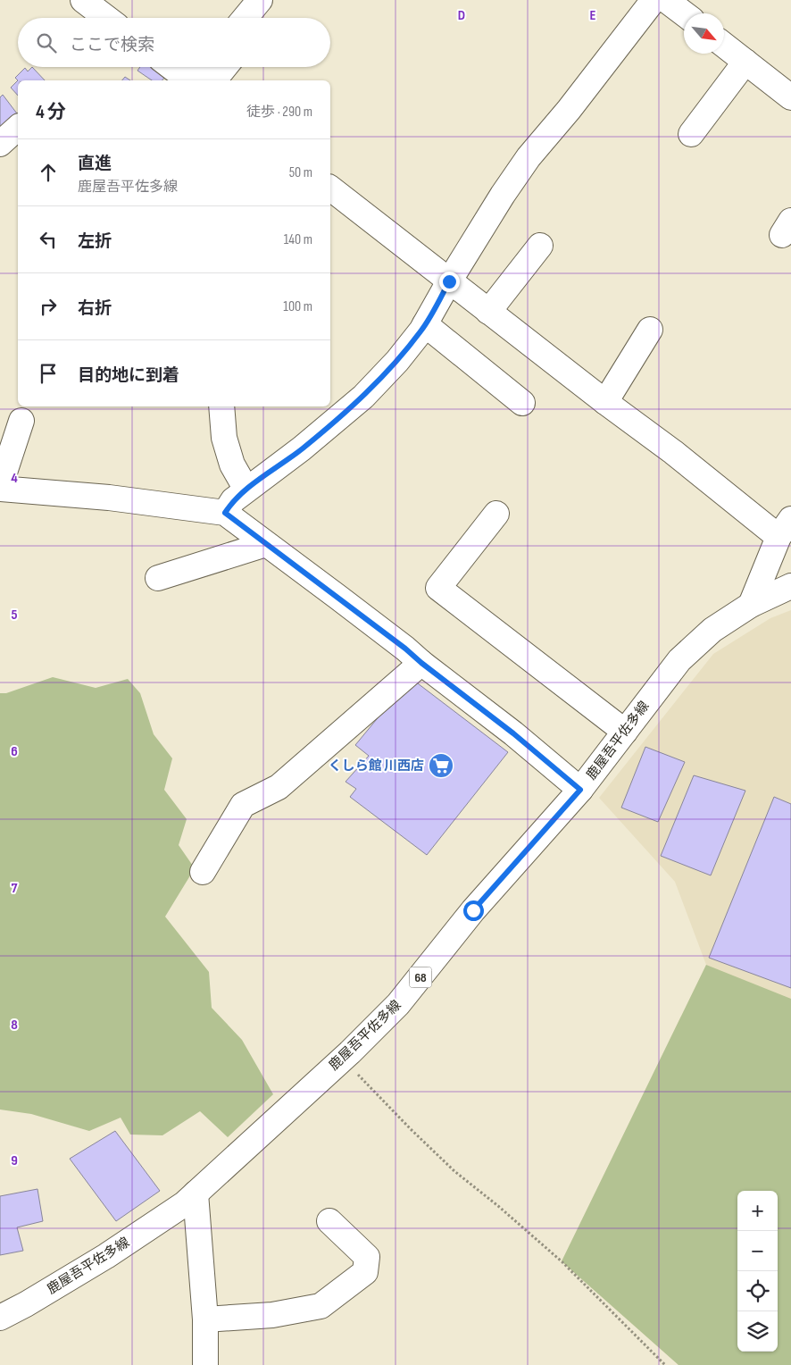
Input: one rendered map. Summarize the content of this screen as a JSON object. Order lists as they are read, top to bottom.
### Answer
{
  "streets": {
    "street": ["鹿屋吾平佐多線", "68"]
  },
  "places": {
    "supermarket": ["くしら館 川西店"]
  },
  "north": "bottom right",
  "page": {
    "search": "ここで検索",
    "heading": ["4 分", "徒歩 · 290 m"],
    "list": [
      ["直進", "鹿屋吾平佐多線", "50 m"],
      ["左折", "140 m"],
      ["右折", "100 m"],
      "目的地に到着"
    ],
    "map_buttons": ["+", "−"]
  },
  "grid": {
    "columns": ["D", "E"],
    "rows": [
      "4",
      "5",
      "6",
      "7",
      "8",
      "9"
    ]
  }
}
